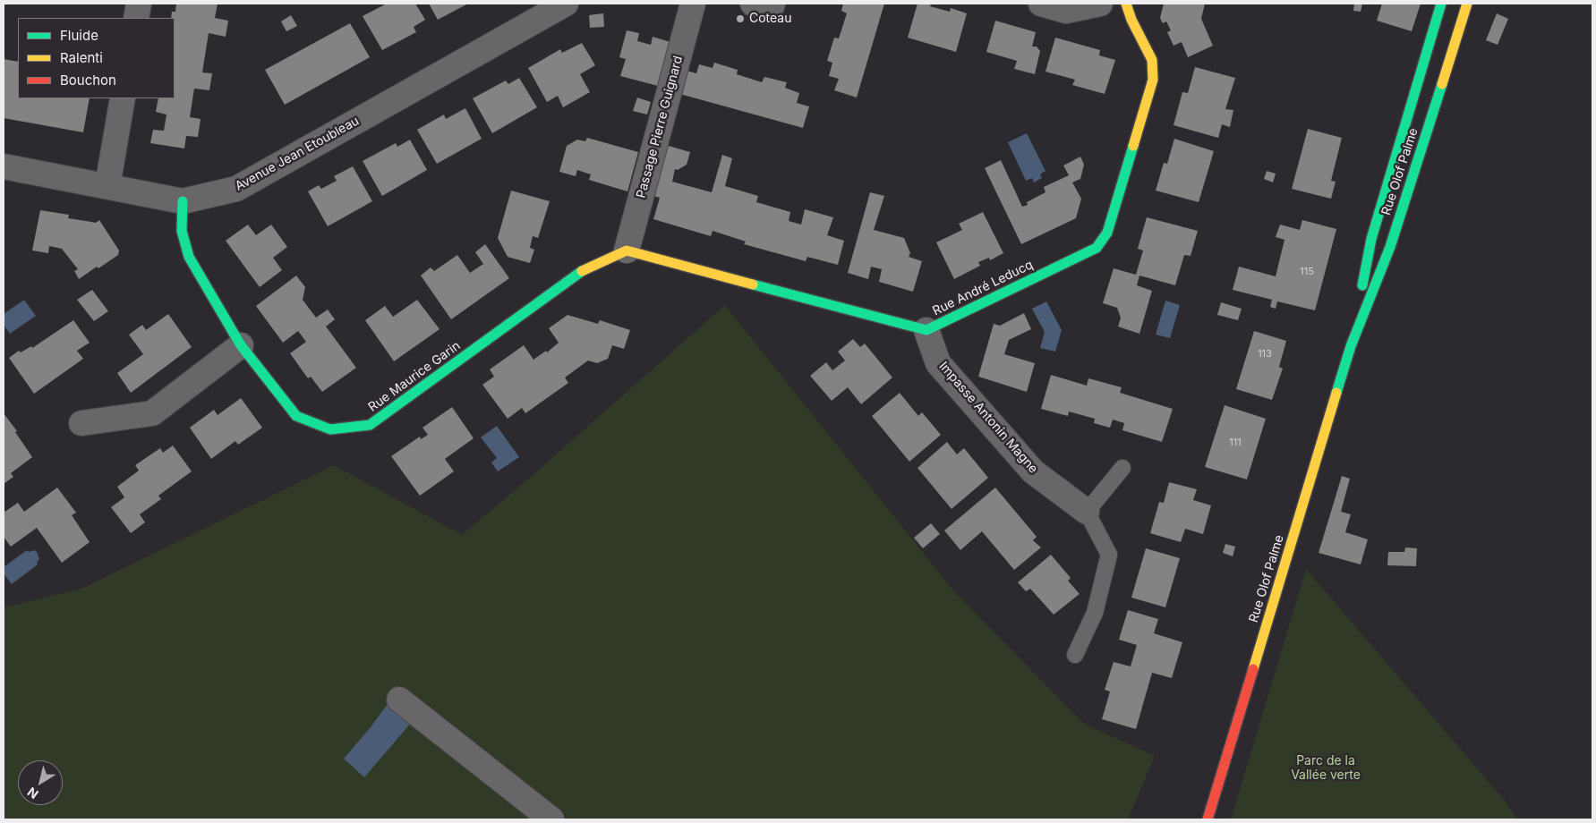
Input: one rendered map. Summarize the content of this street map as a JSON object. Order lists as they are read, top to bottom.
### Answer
{
  "streets": {
    "street": [
      "Passage Pierre Guignard",
      "Avenue Jean Etoubleau",
      "Rue Olof Palme",
      "Rue André Leducq",
      "Rue Maurice Garin",
      "Impasse Antonin Magne"
    ]
  },
  "crossings": [
    ["Passage Pierre Guignard", "Rue André Leducq"],
    ["Passage Pierre Guignard", "Rue Maurice Garin"],
    ["Avenue Jean Etoubleau", "Rue Maurice Garin"],
    ["Rue André Leducq", "Rue Maurice Garin"],
    ["Rue André Leducq", "Impasse Antonin Magne"]
  ],
  "parks": ["Parc de la Vallée verte"],
  "places": ["Coteau"],
  "house_numbers": ["115", "113", "111"],
  "legend": ["Fluide", "Ralenti", "Bouchon"],
  "north": "bottom left"
}
